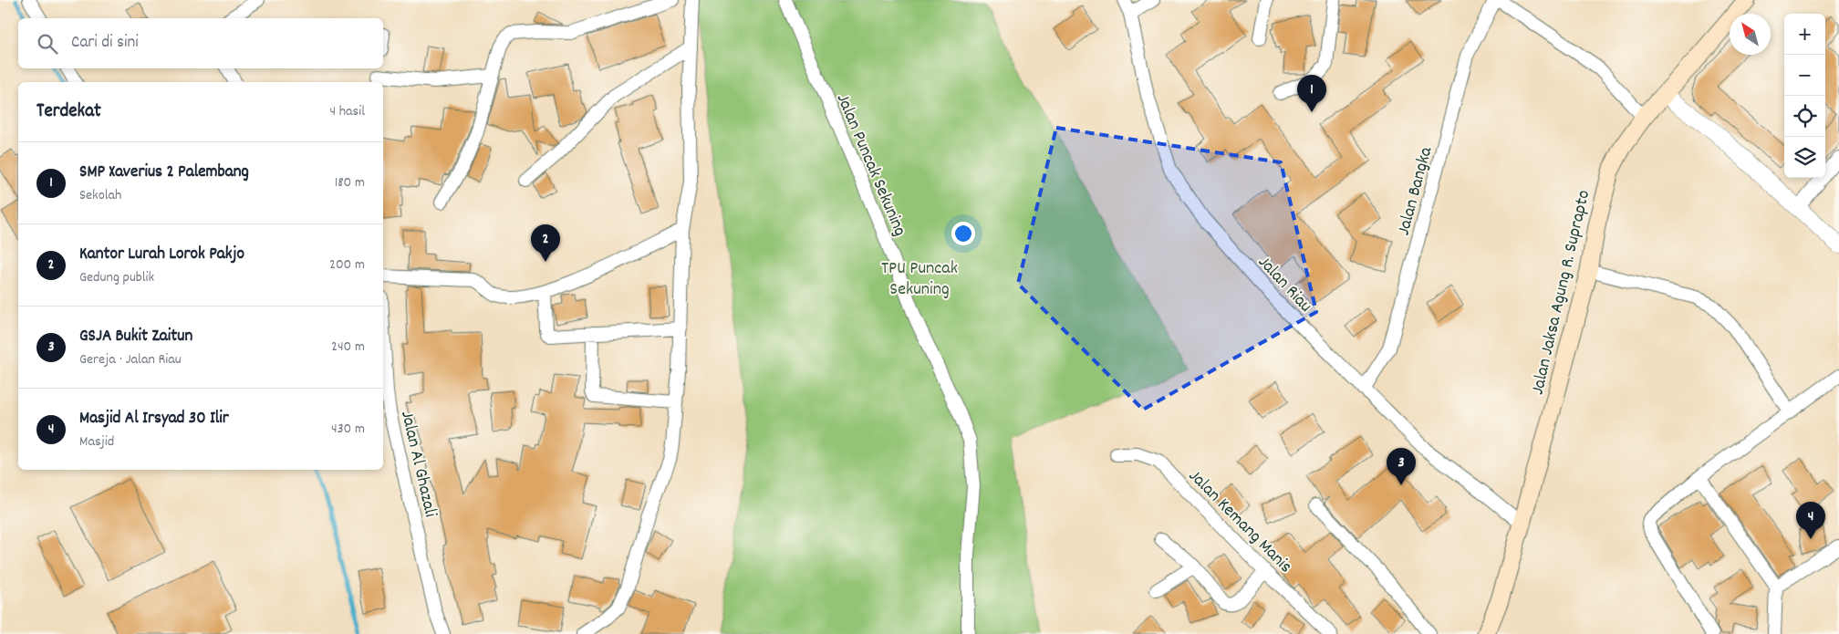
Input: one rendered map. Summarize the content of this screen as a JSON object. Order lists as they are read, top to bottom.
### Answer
{
  "streets": {
    "main road": ["Jalan Jaksa Agung R. Suprapto"],
    "street": [
      "Jalan Puncak Sekuning",
      "Jalan Bangka",
      "Jalan Riau",
      "Jalan Al Ghazali",
      "Jalan Kemang Manis"
    ]
  },
  "crossings": [
    ["Jalan Bangka", "Jalan Riau"],
    ["Jalan Riau", "Jalan Jaksa Agung R. Suprapto"]
  ],
  "parks": ["TPU Puncak Sekuning"],
  "north": "top left",
  "page": {
    "map_buttons": ["+", "−"],
    "search": "Cari di sini",
    "pins": [
      "1",
      "2",
      "3",
      "4"
    ],
    "heading": ["Terdekat", "4 hasil"],
    "list": [
      {
        "mark": "1",
        "name": "SMP Xaverius 2 Palembang",
        "note": "Sekolah",
        "value": "180 m"
      },
      {
        "mark": "2",
        "name": "Kantor Lurah Lorok Pakjo",
        "note": "Gedung publik",
        "value": "200 m"
      },
      {
        "mark": "3",
        "name": "GSJA Bukit Zaitun",
        "note": "Gereja · Jalan Riau",
        "value": "240 m"
      },
      {
        "mark": "4",
        "name": "Masjid Al Irsyad 30 Ilir",
        "note": "Masjid",
        "value": "430 m"
      }
    ]
  }
}
